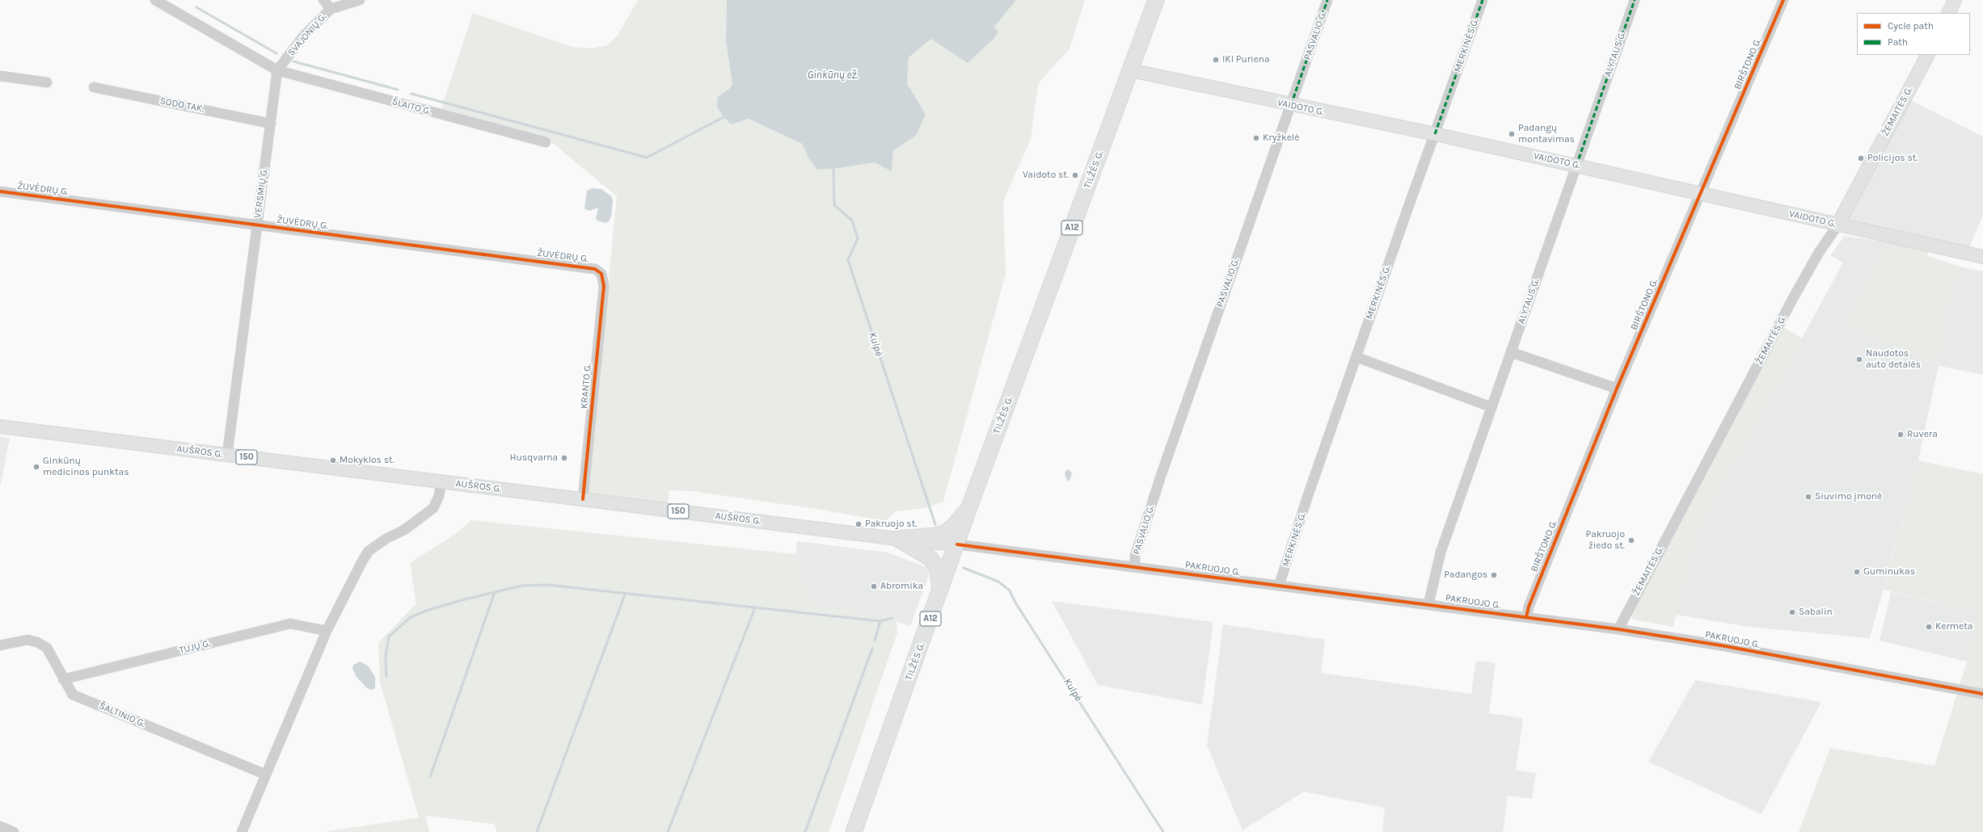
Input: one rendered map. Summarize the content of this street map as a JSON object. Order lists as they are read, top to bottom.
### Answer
{
  "streets": {
    "highway": ["TILŽĖS G.", "A12"],
    "main road": [
      "VAIDOTO G.",
      "ŽEMAITĖS G.",
      "AUŠROS G.",
      "150"
    ],
    "street": [
      "SVAJONIŲ G.",
      "PASVALIO G.",
      "MERKINĖS G.",
      "ALYTAUS G.",
      "BIRŠTONO G.",
      "SODO TAK.",
      "ŠLAITO G.",
      "ŽUVĖDRŲ G.",
      "VERSMIŲ G.",
      "KRANTO G.",
      "PAKRUOJO G.",
      "TUJŲ G.",
      "ŠALTINIO G."
    ]
  },
  "crossings": [
    ["SVAJONIŲ G.", "ŠLAITO G."],
    ["SVAJONIŲ G.", "VERSMIŲ G."],
    ["PASVALIO G.", "VAIDOTO G."],
    ["PASVALIO G.", "PAKRUOJO G."],
    ["MERKINĖS G.", "VAIDOTO G."],
    ["MERKINĖS G.", "PAKRUOJO G."],
    ["ALYTAUS G.", "VAIDOTO G."],
    ["ALYTAUS G.", "PAKRUOJO G."],
    ["BIRŠTONO G.", "VAIDOTO G."],
    ["BIRŠTONO G.", "PAKRUOJO G."],
    ["SODO TAK.", "VERSMIŲ G."],
    ["ŠLAITO G.", "VERSMIŲ G."],
    ["VAIDOTO G.", "ŽEMAITĖS G."],
    ["VAIDOTO G.", "TILŽĖS G."],
    ["ŽEMAITĖS G.", "PAKRUOJO G."],
    ["TILŽĖS G.", "AUŠROS G."],
    ["TILŽĖS G.", "PAKRUOJO G."],
    ["ŽUVĖDRŲ G.", "VERSMIŲ G."],
    ["ŽUVĖDRŲ G.", "KRANTO G."],
    ["VERSMIŲ G.", "AUŠROS G."],
    ["KRANTO G.", "AUŠROS G."],
    ["AUŠROS G.", "PAKRUOJO G."],
    ["TUJŲ G.", "ŠALTINIO G."]
  ],
  "water": ["Ginkūnų ež.", "Kulpė"],
  "places": [
    "IKI Puriena",
    "Padangų montavimas",
    "Kryžkelė",
    "Policijos st.",
    "Vaidoto st.",
    "Naudotos auto detalės",
    "Ruvera",
    "Husqvarna",
    "Mokyklos st.",
    "Ginkūnų medicinos punktas",
    "Siuvimo įmonė",
    "Pakruojo st.",
    "Pakruojo žiedo st.",
    "Guminukas",
    "Padangos",
    "Abromika",
    "Sabalin",
    "Kermeta"
  ],
  "legend": ["Cycle path", "Path"]
}
